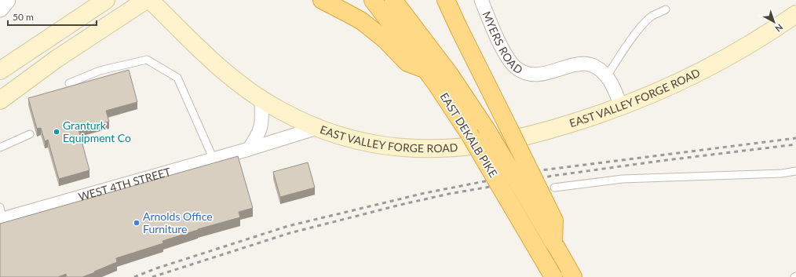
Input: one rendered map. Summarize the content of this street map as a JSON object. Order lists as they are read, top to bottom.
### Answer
{
  "streets": {
    "highway": ["EAST DEKALB PIKE"],
    "main road": ["EAST VALLEY FORGE ROAD"],
    "street": ["MYERS ROAD", "WEST 4TH STREET"]
  },
  "crossings": [
    ["MYERS ROAD", "EAST VALLEY FORGE ROAD"],
    ["EAST VALLEY FORGE ROAD", "WEST 4TH STREET"]
  ],
  "places": ["Granturk Equipment Co", "Arnolds Office Furniture"],
  "scale_bar": "50 m",
  "north": "bottom right"
}
